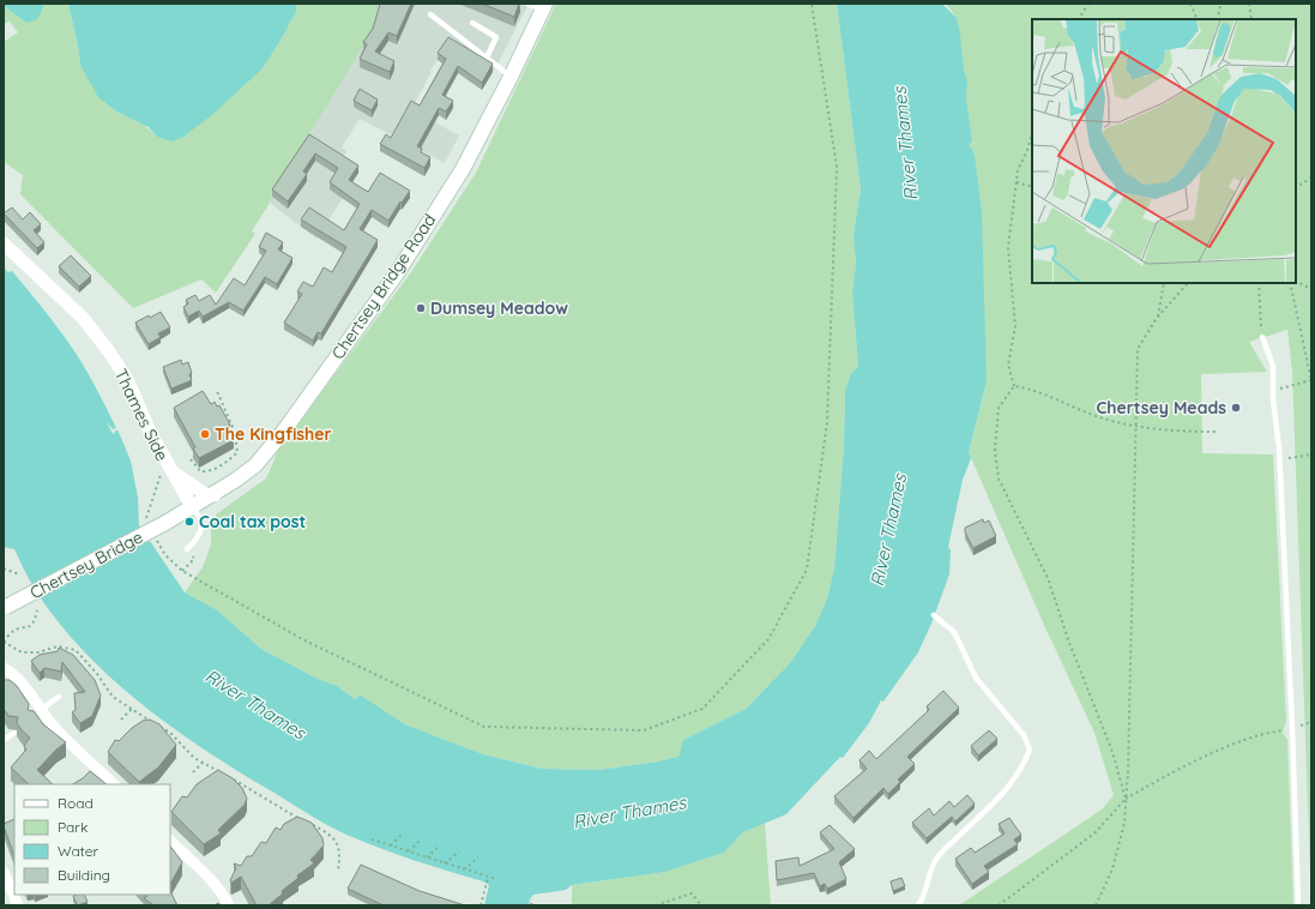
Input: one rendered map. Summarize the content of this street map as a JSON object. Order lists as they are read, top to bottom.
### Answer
{
  "streets": {
    "main road": ["Chertsey Bridge Road", "Chertsey Bridge"],
    "street": ["Thames Side"]
  },
  "crossings": [
    ["Chertsey Bridge Road", "Thames Side"],
    ["Chertsey Bridge Road", "Chertsey Bridge"]
  ],
  "water": ["River Thames"],
  "places": [
    "Dumsey Meadow",
    "Chertsey Meads",
    "The Kingfisher",
    "Coal tax post"
  ],
  "legend": [
    "Road",
    "Park",
    "Water",
    "Building"
  ]
}
